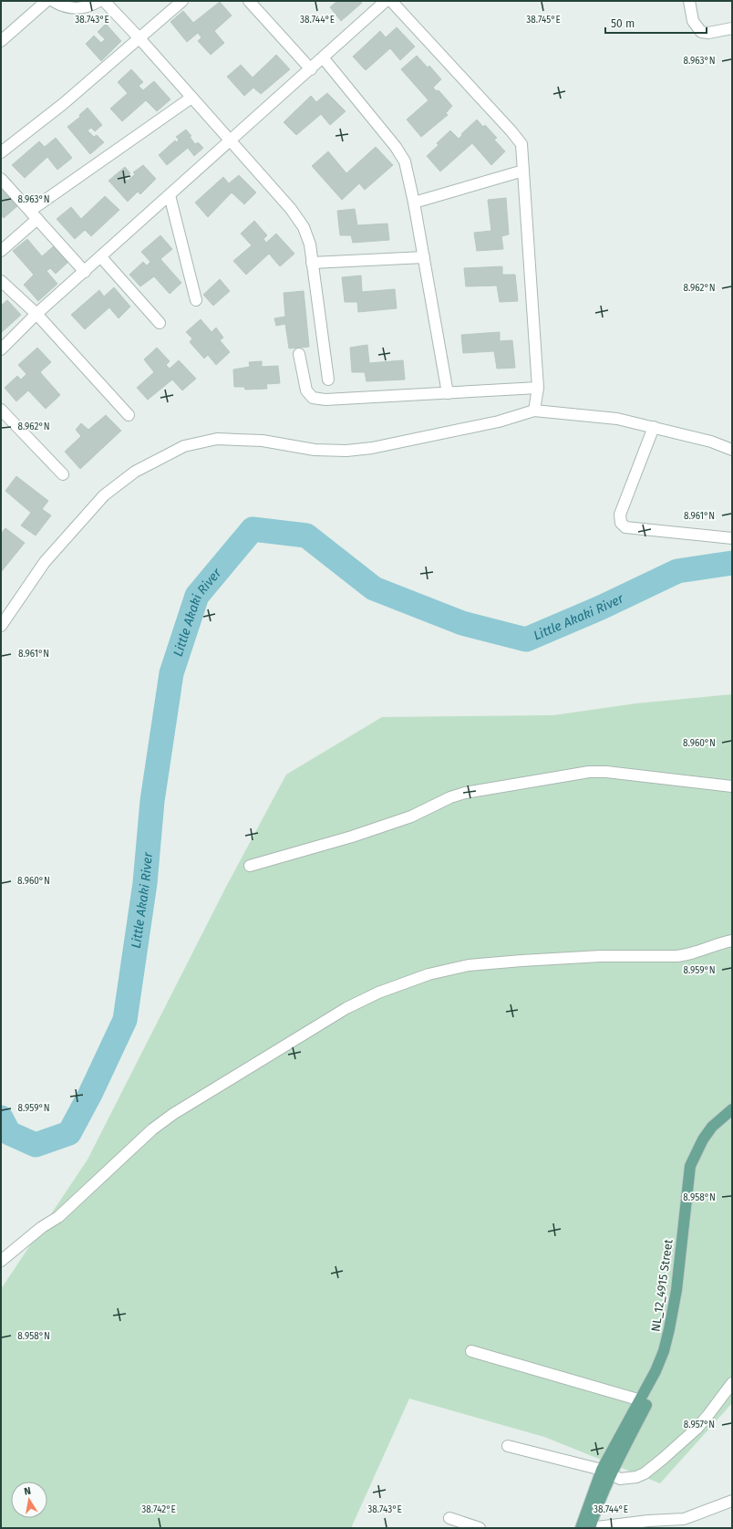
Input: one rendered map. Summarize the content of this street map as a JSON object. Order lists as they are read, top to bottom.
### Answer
{
  "streets": {
    "main road": ["NL_12_4915 Street"]
  },
  "water": ["Little Akaki River"],
  "scale_bar": "50 m",
  "north": "top",
  "coordinates": [
    "38.743°E",
    "38.744°E",
    "38.745°E",
    "8.963°N",
    "8.962°N",
    "8.961°N",
    "8.960°N",
    "8.959°N",
    "8.958°N",
    "8.957°N",
    "38.742°E"
  ]
}
